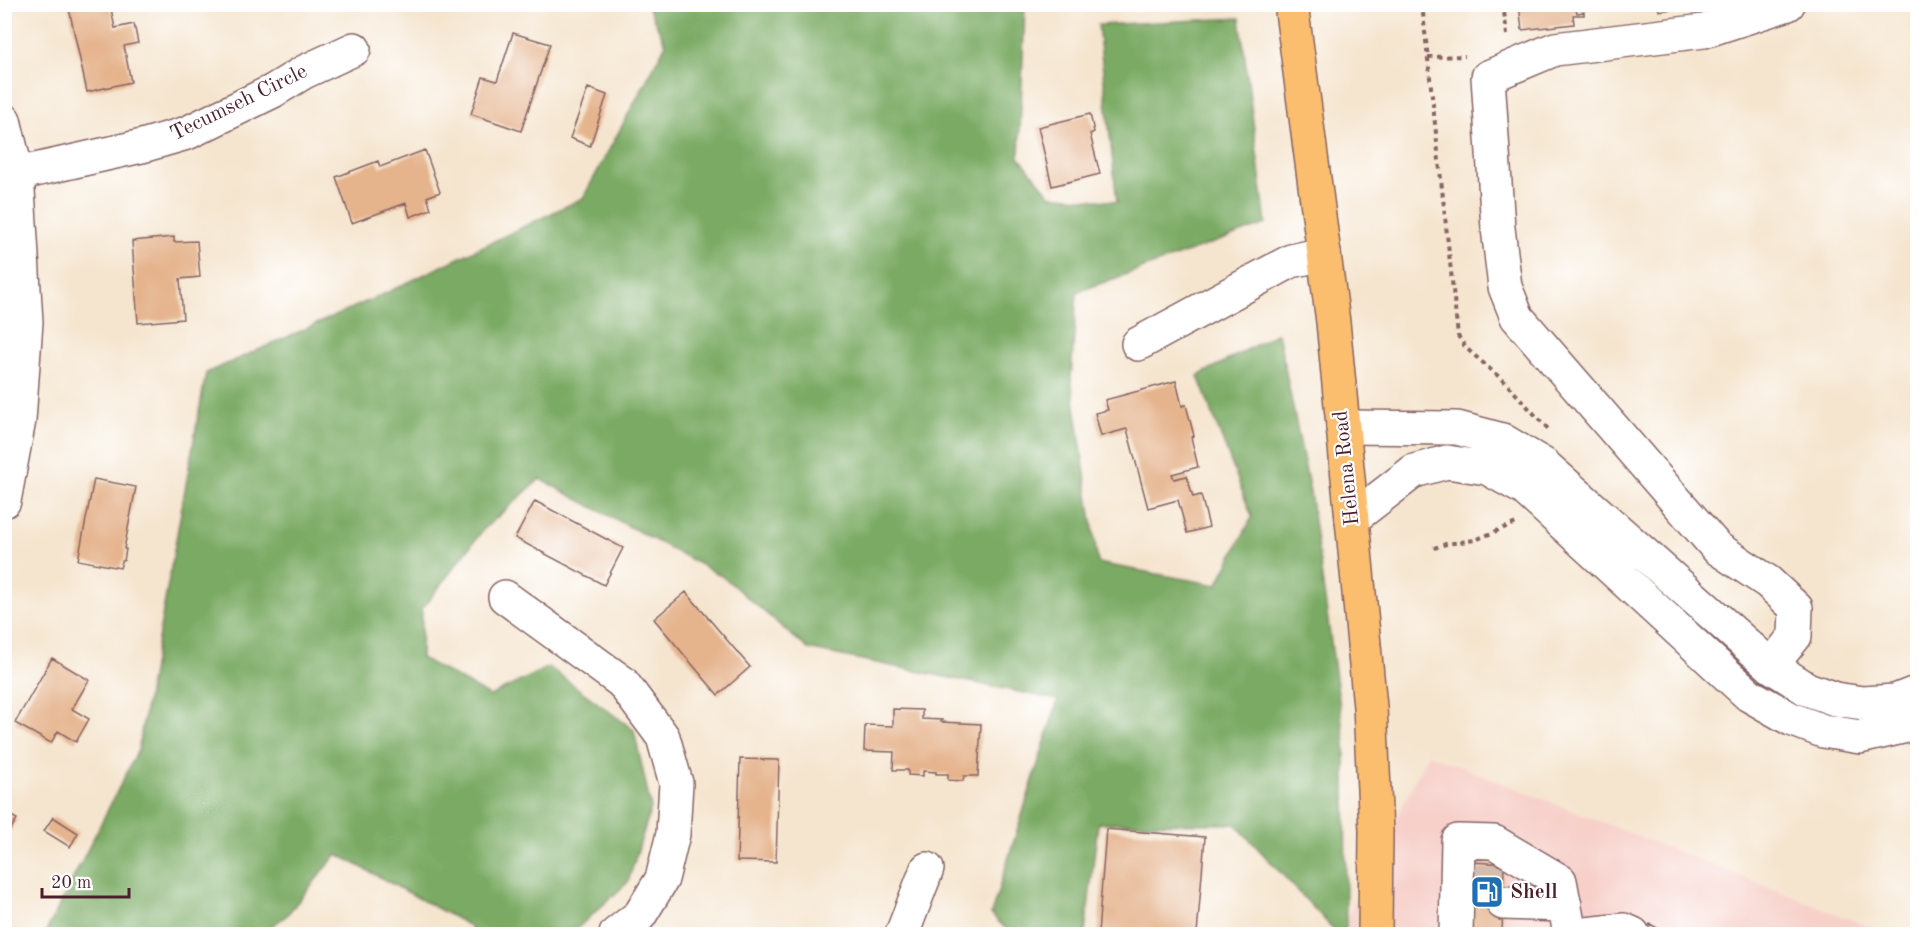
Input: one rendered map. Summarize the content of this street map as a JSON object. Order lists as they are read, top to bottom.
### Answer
{
  "streets": {
    "main road": ["Helena Road"],
    "street": ["Tecumseh Circle"]
  },
  "places": {
    "fuel station": ["Shell"]
  },
  "scale_bar": "20 m"
}
